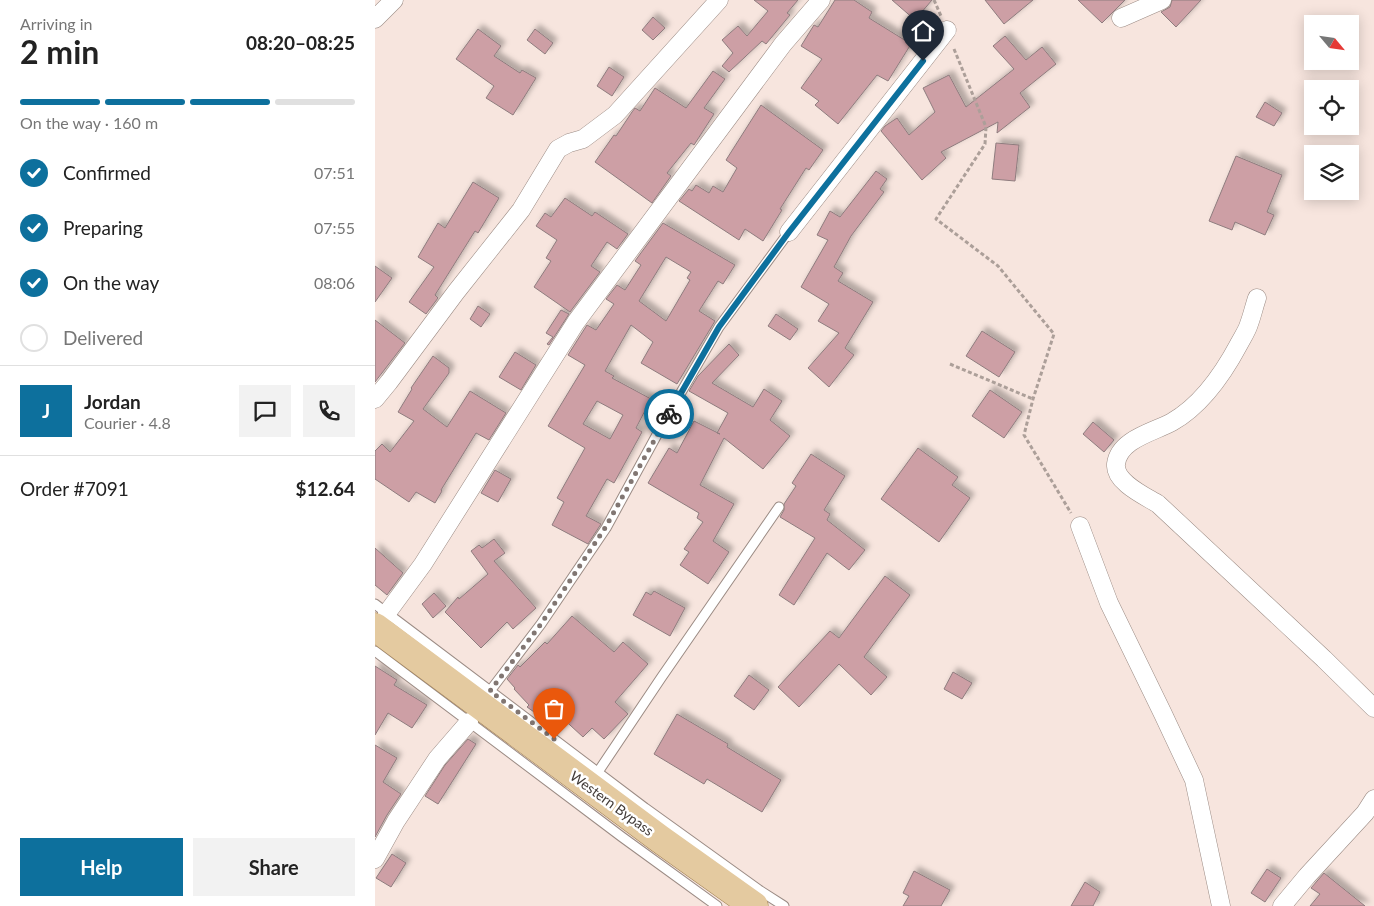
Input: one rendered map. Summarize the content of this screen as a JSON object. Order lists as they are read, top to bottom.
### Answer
{
  "streets": {
    "main road": ["Western Bypass"]
  },
  "north": "bottom right",
  "page": {
    "heading": ["2 min", "Arriving in", "08:20–08:25"],
    "panel": [
      "Jordan",
      "Courier · 4.8",
      "Order #7091",
      "$12.64"
    ],
    "bar": "On the way · 160 m",
    "list": [
      ["Confirmed", "07:51"],
      ["Preparing", "07:55"],
      ["On the way", "08:06"],
      "Delivered"
    ],
    "round": "J",
    "buttons": ["Help", "Share"]
  }
}
